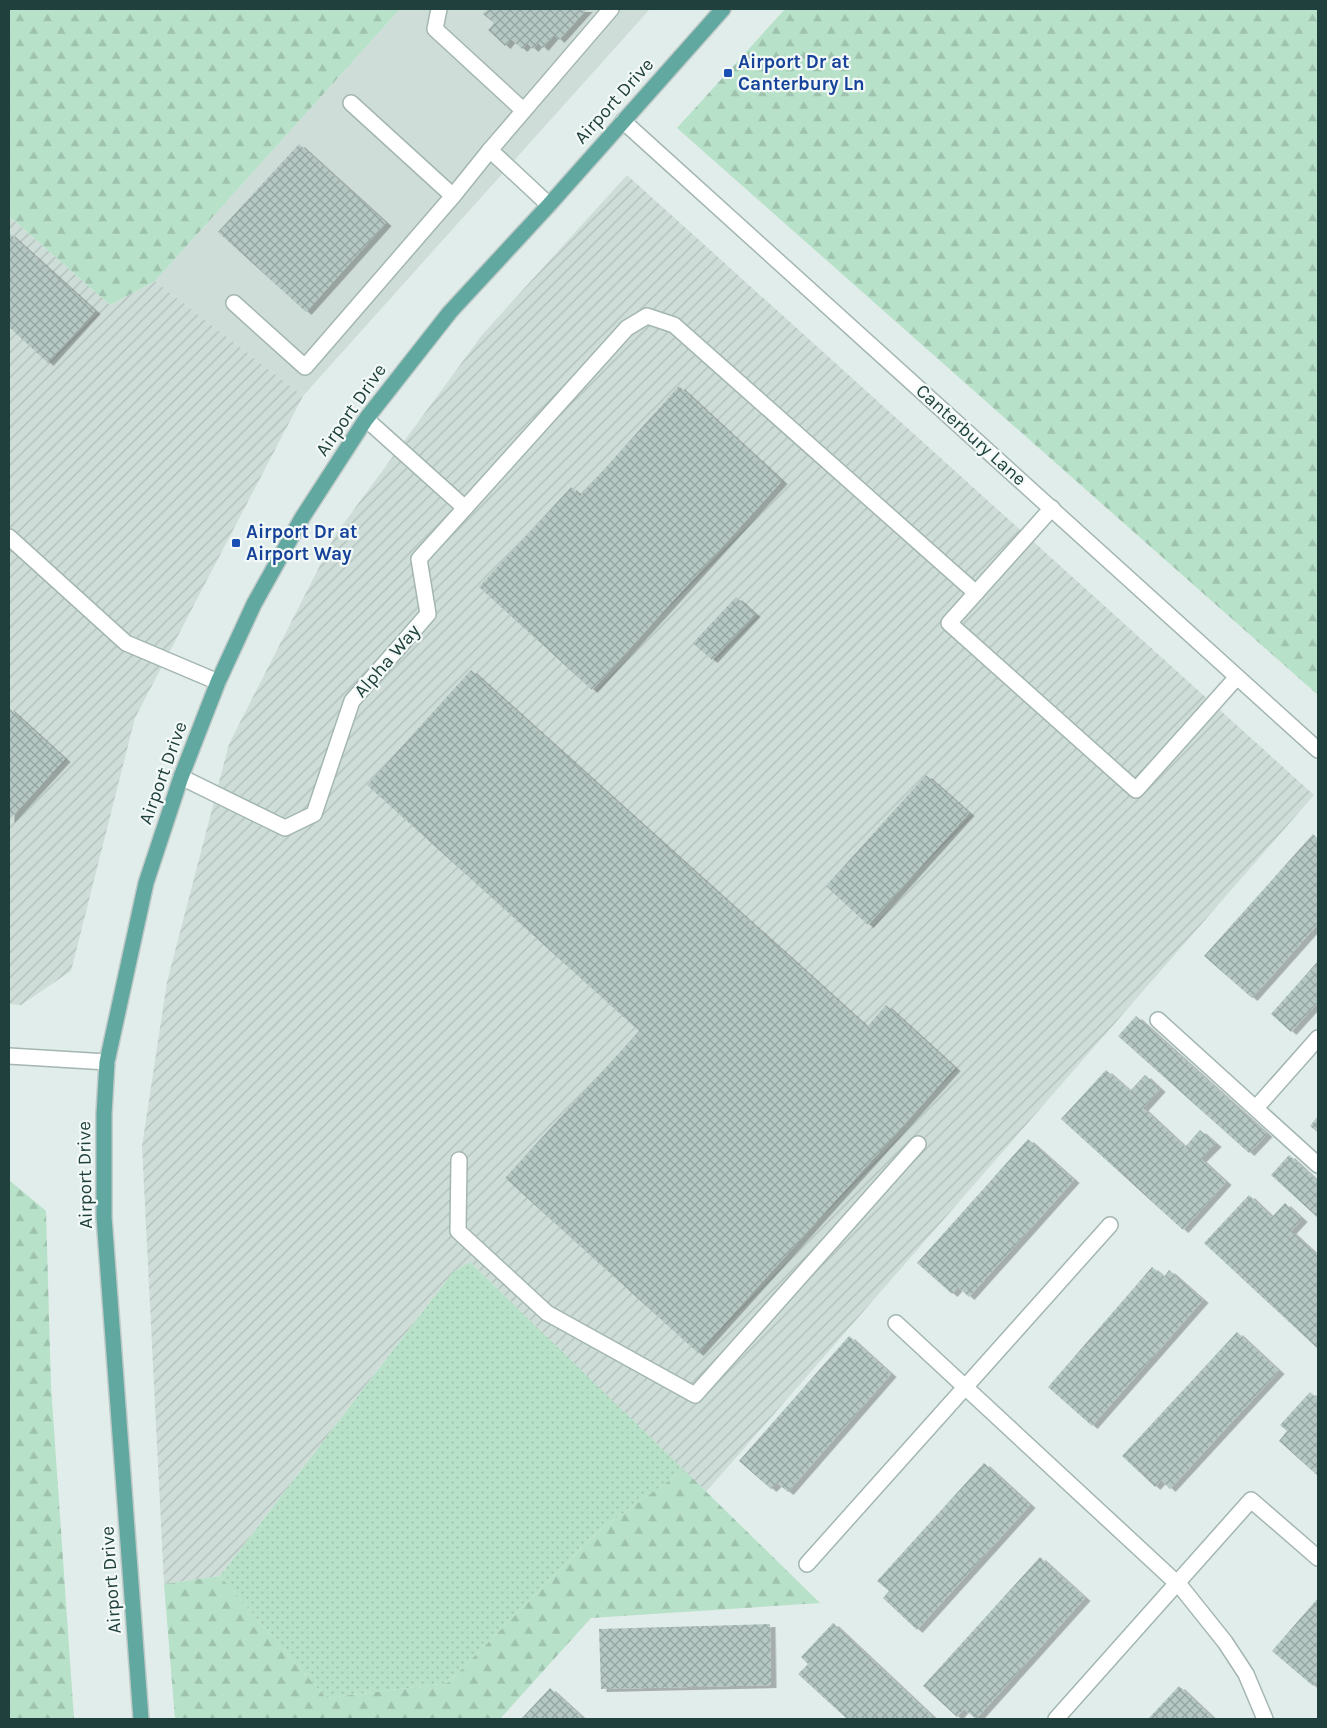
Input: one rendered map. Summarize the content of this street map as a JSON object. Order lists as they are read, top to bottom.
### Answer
{
  "streets": {
    "main road": ["Airport Drive"],
    "street": ["Canterbury Lane", "Alpha Way"]
  },
  "crossings": [
    ["Airport Drive", "Canterbury Lane"],
    ["Airport Drive", "Alpha Way"]
  ],
  "places": {
    "transit": ["Airport Dr at Canterbury Ln", "Airport Dr at Airport Way"]
  }
}
